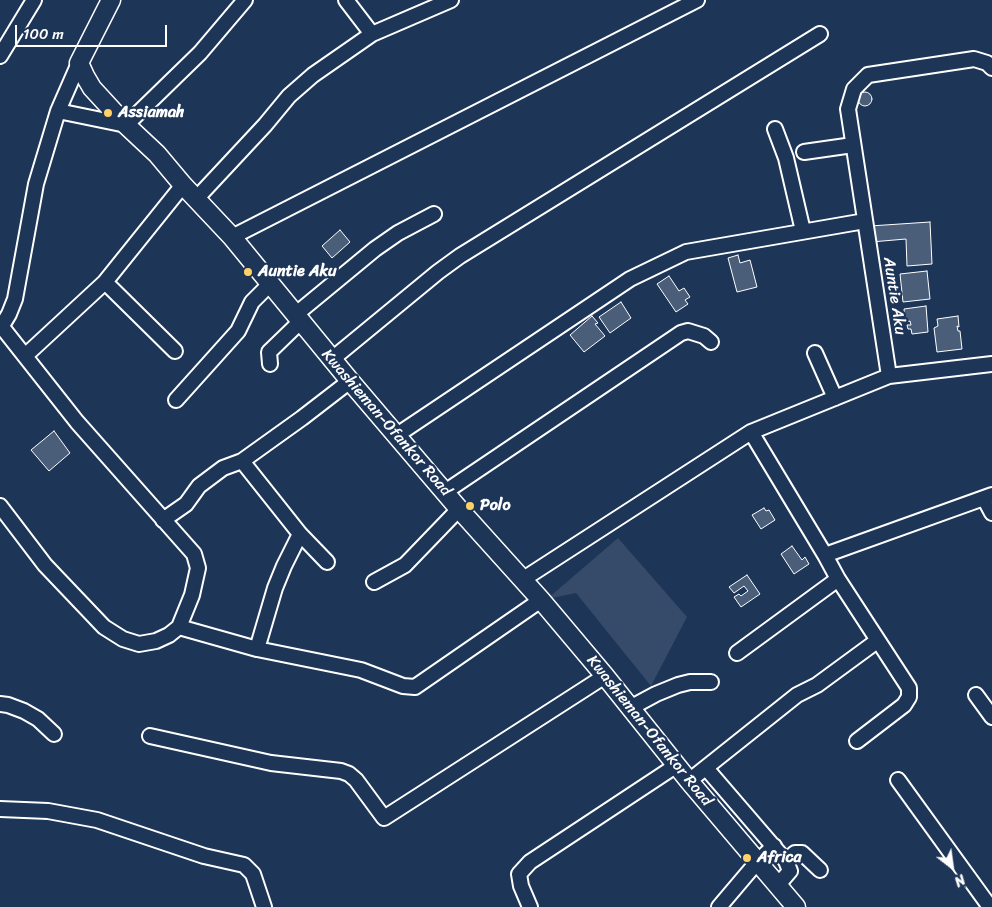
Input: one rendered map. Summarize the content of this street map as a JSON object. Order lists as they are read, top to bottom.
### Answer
{
  "streets": {
    "main road": ["Kwashieman-Ofankor Road"],
    "street": ["Auntie Aku"]
  },
  "places": [
    "Assiamah",
    "Auntie Aku",
    "Polo",
    "Africa"
  ],
  "scale_bar": "100 m",
  "north": "bottom right"
}
